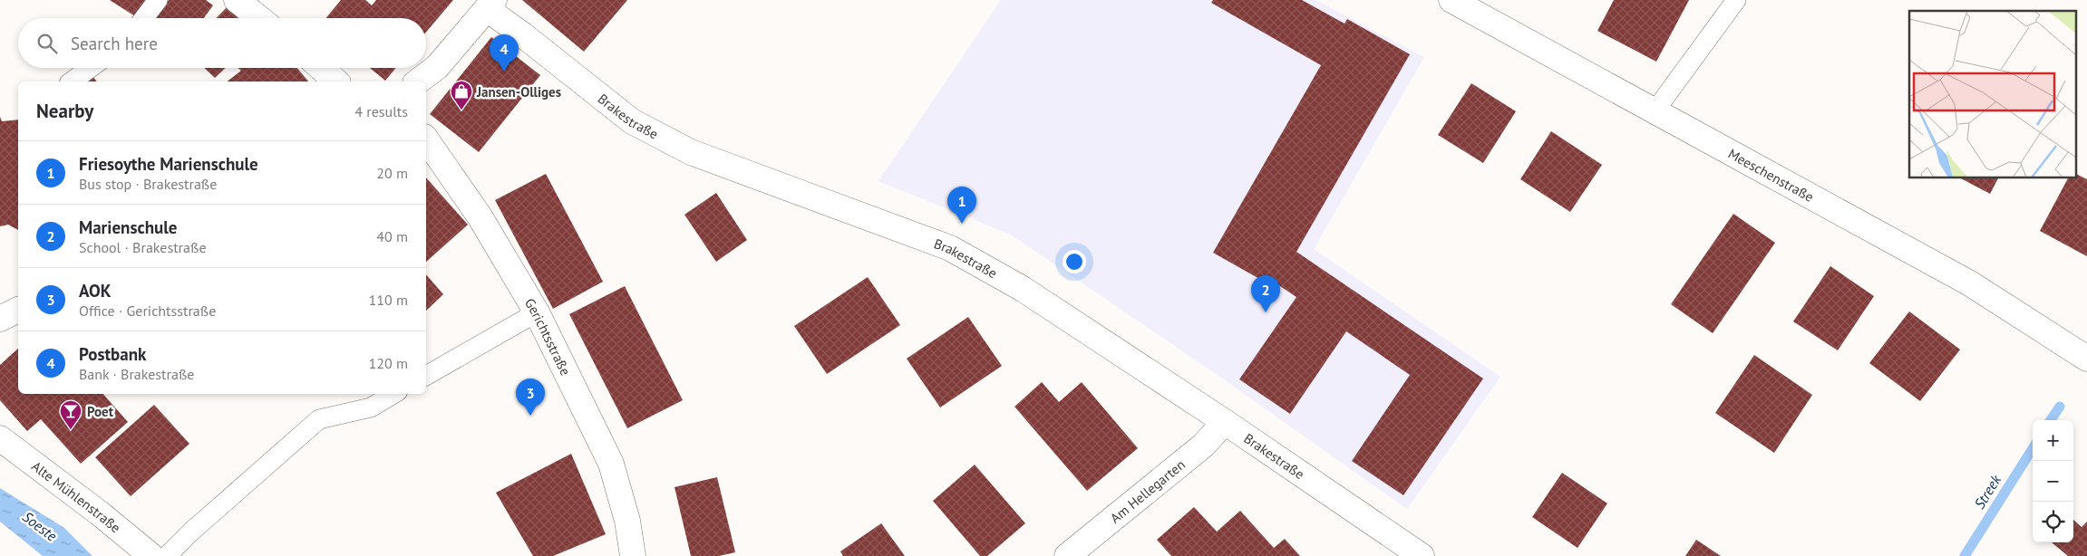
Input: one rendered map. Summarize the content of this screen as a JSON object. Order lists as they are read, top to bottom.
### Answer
{
  "streets": {
    "street": [
      "Brakestraße",
      "Meeschenstraße",
      "Gerichtsstraße",
      "Am Hellegarten",
      "Alte Mühlenstraße"
    ]
  },
  "crossings": [
    ["Brakestraße", "Am Hellegarten"]
  ],
  "water": ["Streek", "Soeste"],
  "places": {
    "shop": ["Jansen-Olliges"],
    "bar": ["Poet"]
  },
  "page": {
    "search": "Search here",
    "pins": [
      "4",
      "1",
      "2",
      "3"
    ],
    "heading": ["Nearby", "4 results"],
    "list": [
      {
        "mark": "1",
        "name": "Friesoythe Marienschule",
        "note": "Bus stop · Brakestraße",
        "value": "20 m"
      },
      {
        "mark": "2",
        "name": "Marienschule",
        "note": "School · Brakestraße",
        "value": "40 m"
      },
      {
        "mark": "3",
        "name": "AOK",
        "note": "Office · Gerichtsstraße",
        "value": "110 m"
      },
      {
        "mark": "4",
        "name": "Postbank",
        "note": "Bank · Brakestraße",
        "value": "120 m"
      }
    ],
    "map_buttons": ["+", "−"]
  }
}
